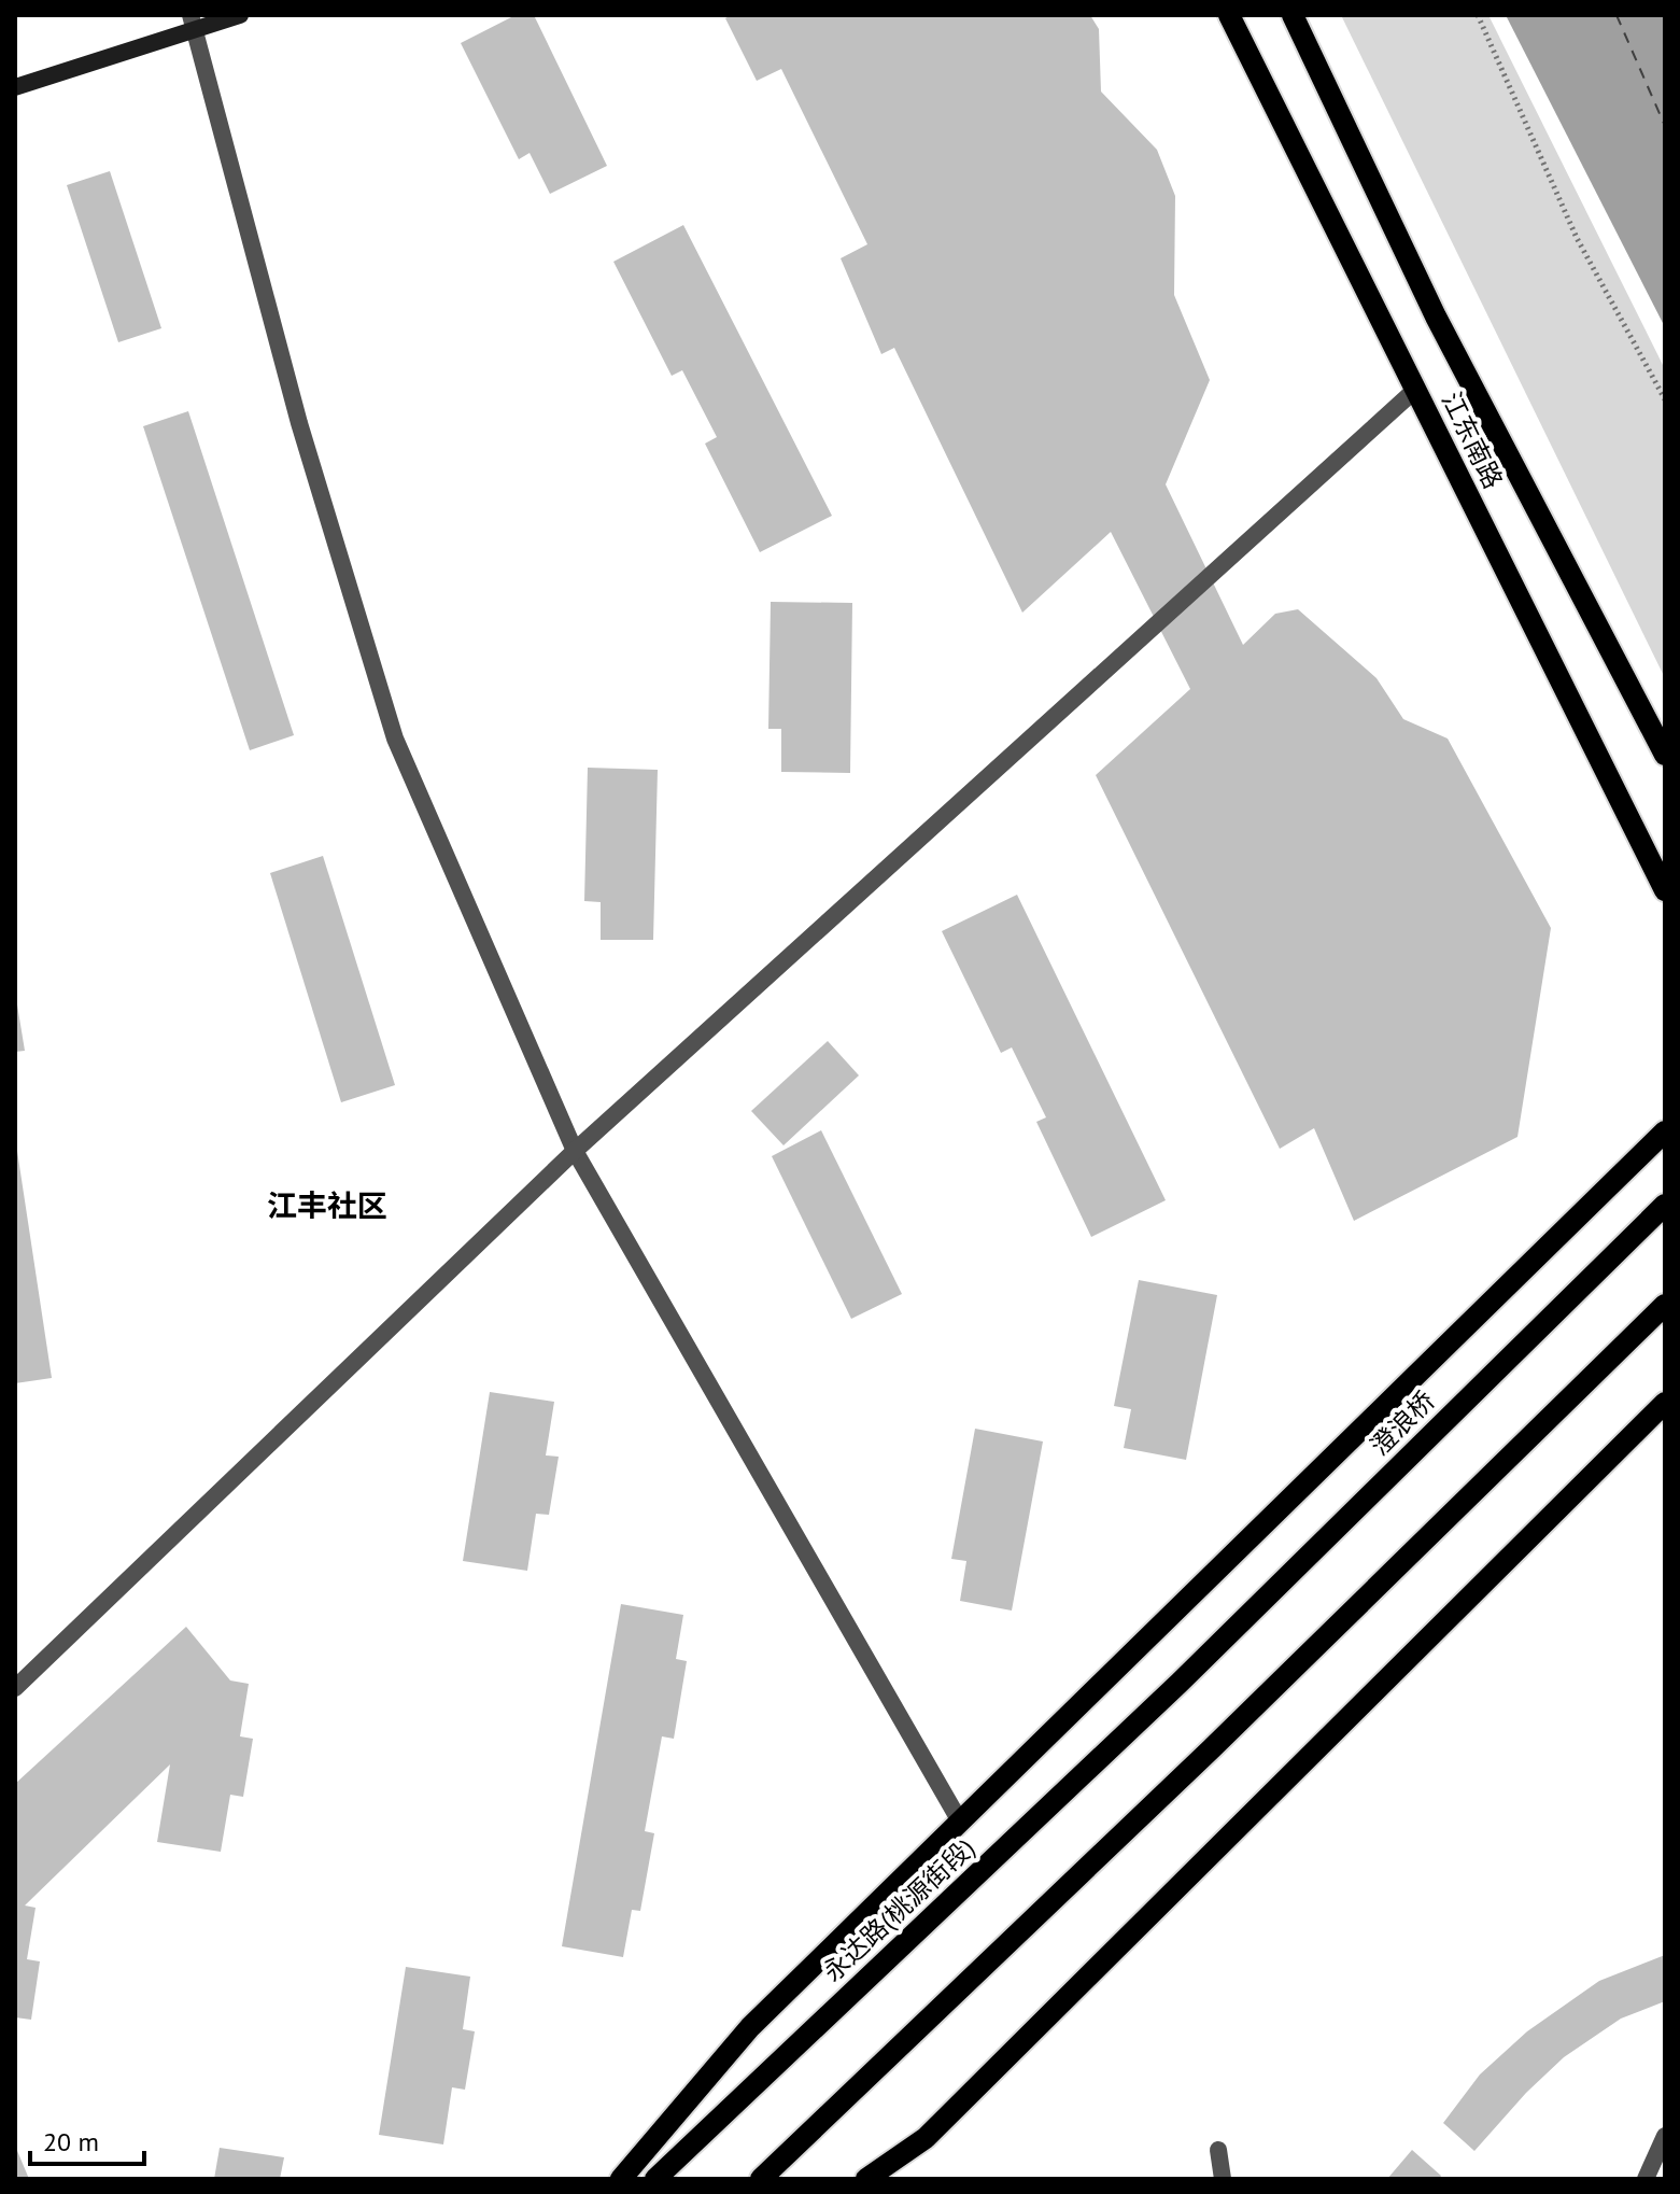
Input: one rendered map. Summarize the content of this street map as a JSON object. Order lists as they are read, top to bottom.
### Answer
{
  "streets": {
    "main road": ["江东南路", "澄浪桥", "永达路(桃源街段)"]
  },
  "crossings": [
    ["澄浪桥", "永达路(桃源街段)"]
  ],
  "districts": ["江丰社区"],
  "scale_bar": "20 m"
}
